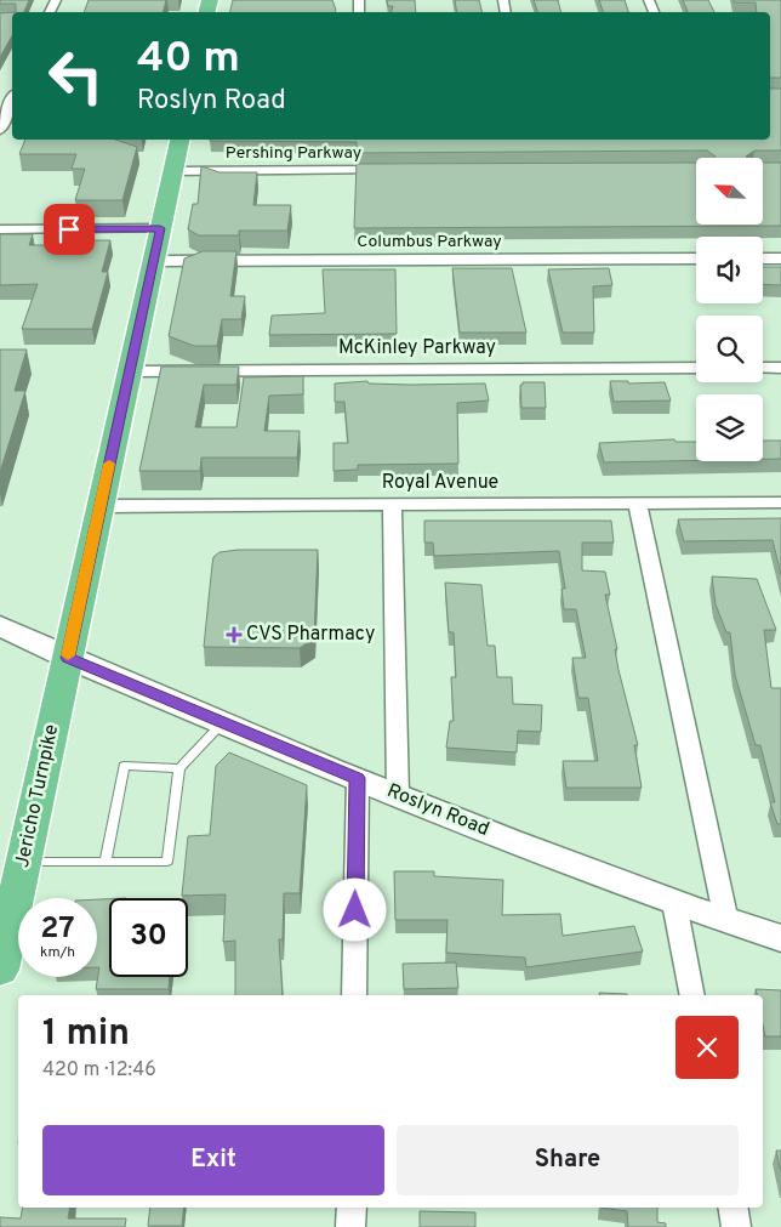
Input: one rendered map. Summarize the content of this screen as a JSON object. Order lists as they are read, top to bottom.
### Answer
{
  "streets": {
    "main road": ["Jericho Turnpike", "Roslyn Road"],
    "street": [
      "Pershing Parkway",
      "Columbus Parkway",
      "McKinley Parkway",
      "Royal Avenue"
    ]
  },
  "crossings": [
    ["Pershing Parkway", "Jericho Turnpike"],
    ["Columbus Parkway", "Jericho Turnpike"],
    ["McKinley Parkway", "Jericho Turnpike"],
    ["Royal Avenue", "Jericho Turnpike"],
    ["Jericho Turnpike", "Roslyn Road"]
  ],
  "places": {
    "health": ["CVS Pharmacy"]
  },
  "north": "top left",
  "page": {
    "turn": ["40 m", "Roslyn Road"],
    "speed": "27 km/h",
    "limit": "30",
    "heading": ["1 min", "420 m · 12:46"],
    "buttons": ["Exit", "Share"]
  }
}
